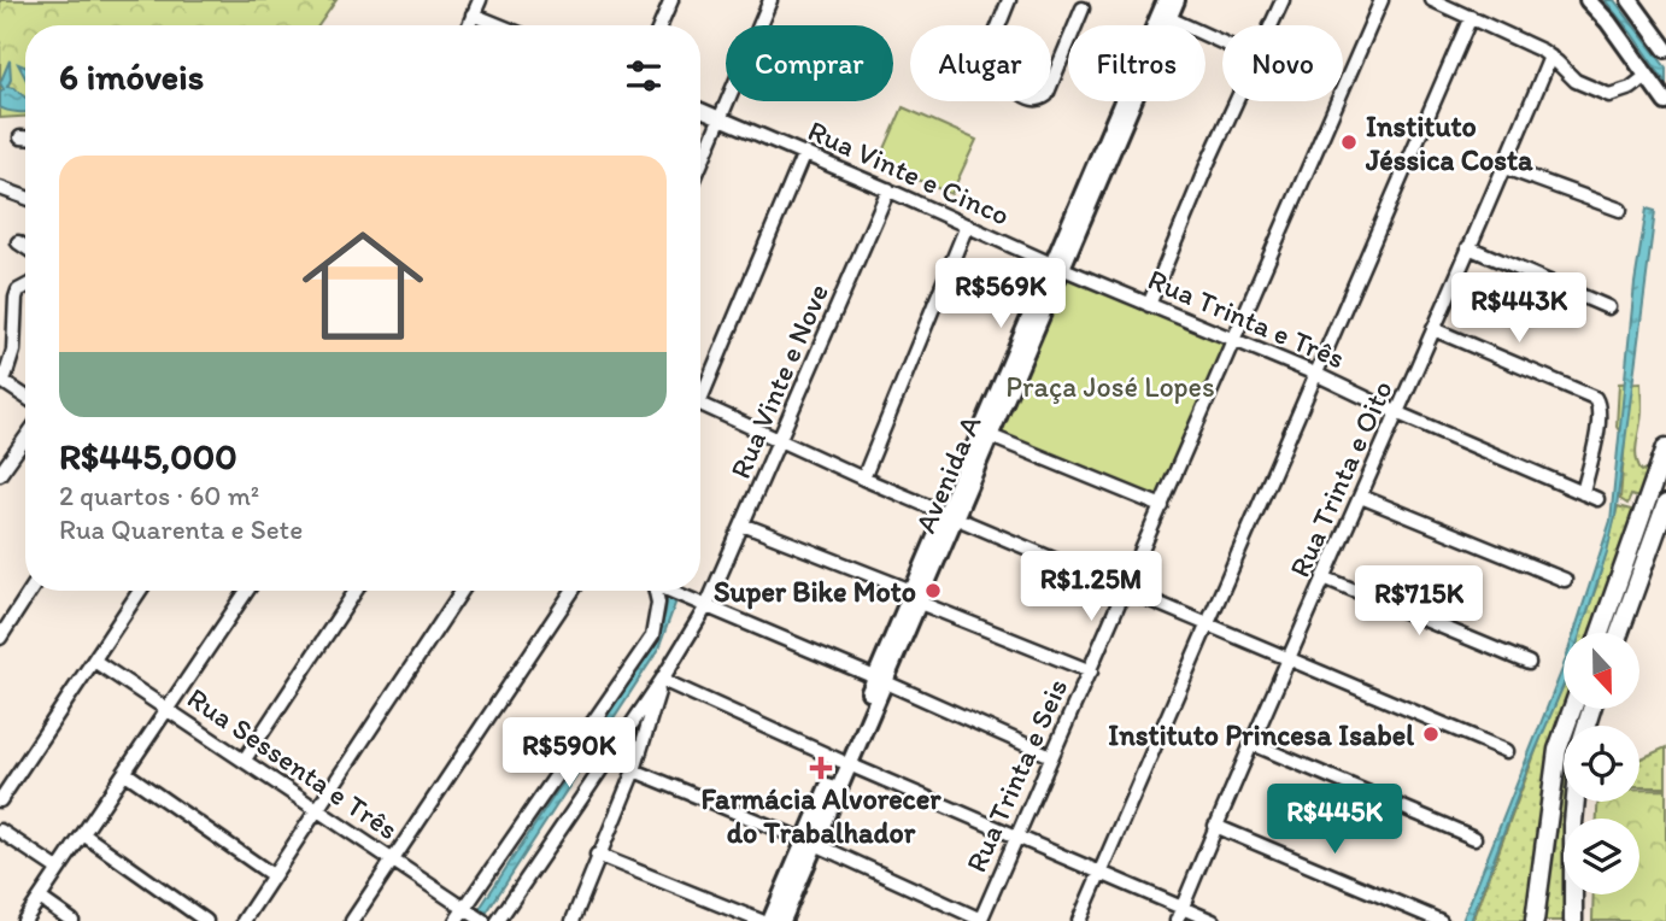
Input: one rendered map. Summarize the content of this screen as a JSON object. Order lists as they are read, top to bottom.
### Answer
{
  "streets": {
    "main road": ["Avenida A"],
    "street": [
      "Rua Vinte e Cinco",
      "Rua Trinta e Três",
      "Rua Vinte e Nove",
      "Rua Trinta e Oito",
      "Rua Sessenta e Três",
      "Rua Trinta e Seis"
    ]
  },
  "crossings": [
    ["Rua Vinte e Cinco", "Rua Trinta e Três"],
    ["Rua Vinte e Cinco", "Rua Vinte e Nove"],
    ["Rua Vinte e Cinco", "Avenida A"],
    ["Rua Trinta e Três", "Avenida A"],
    ["Rua Trinta e Três", "Rua Trinta e Oito"],
    ["Rua Trinta e Três", "Rua Trinta e Seis"]
  ],
  "parks": ["Praça José Lopes"],
  "places": {
    "other": ["Instituto Jéssica Costa", "Super Bike Moto", "Instituto Princesa Isabel"],
    "health": ["Farmácia Alvorecer do Trabalhador"]
  },
  "north": "bottom",
  "page": {
    "chip": [
      "Comprar",
      "Alugar",
      "Filtros",
      "Novo"
    ],
    "heading": "6 imóveis",
    "list": [
      {
        "name": "R$445,000",
        "note": "2 quartos · 60 m² · Rua Quarenta e Sete"
      }
    ],
    "price": [
      "R$569K",
      "R$443K",
      "R$1.25M",
      "R$715K",
      "R$590K",
      "R$445K"
    ]
  }
}
